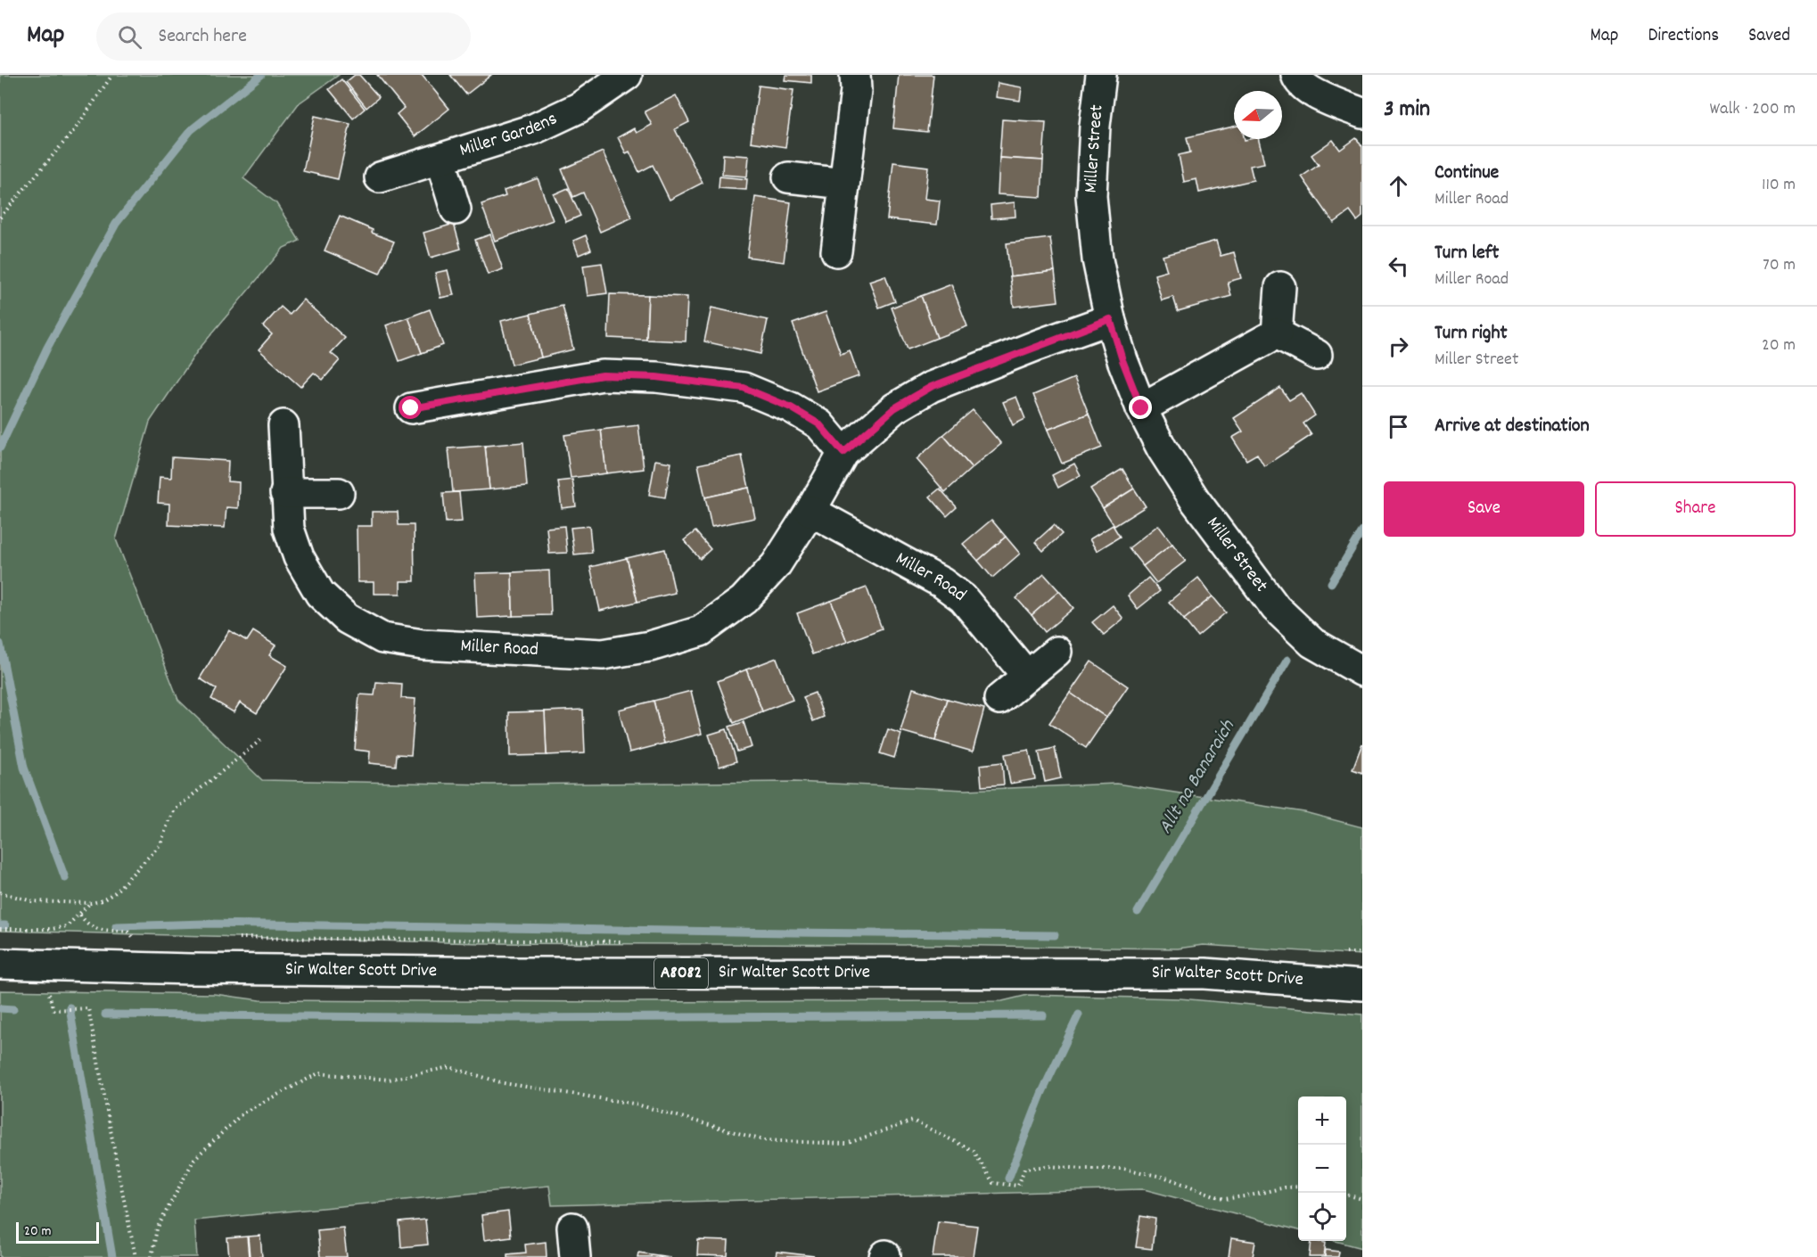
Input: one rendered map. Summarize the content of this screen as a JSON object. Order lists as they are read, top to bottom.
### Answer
{
  "streets": {
    "street": [
      "Miller Gardens",
      "Miller Street",
      "Miller Road",
      "Sir Walter Scott Drive",
      "A8082"
    ]
  },
  "crossings": [
    ["Miller Street", "Miller Road"]
  ],
  "water": ["Allt na Banaraich"],
  "scale_bar": "20 m",
  "north": "left",
  "page": {
    "header": "Map",
    "search": "Search here",
    "nav": ["Map", "Directions", "Saved"],
    "heading": ["3 min", "Walk · 200 m"],
    "list": [
      ["Continue", "Miller Road", "110 m"],
      ["Turn left", "Miller Road", "70 m"],
      ["Turn right", "Miller Street", "20 m"],
      "Arrive at destination"
    ],
    "buttons": ["Save", "Share"],
    "map_buttons": ["+", "−"],
    "scale": "20 m"
  }
}
